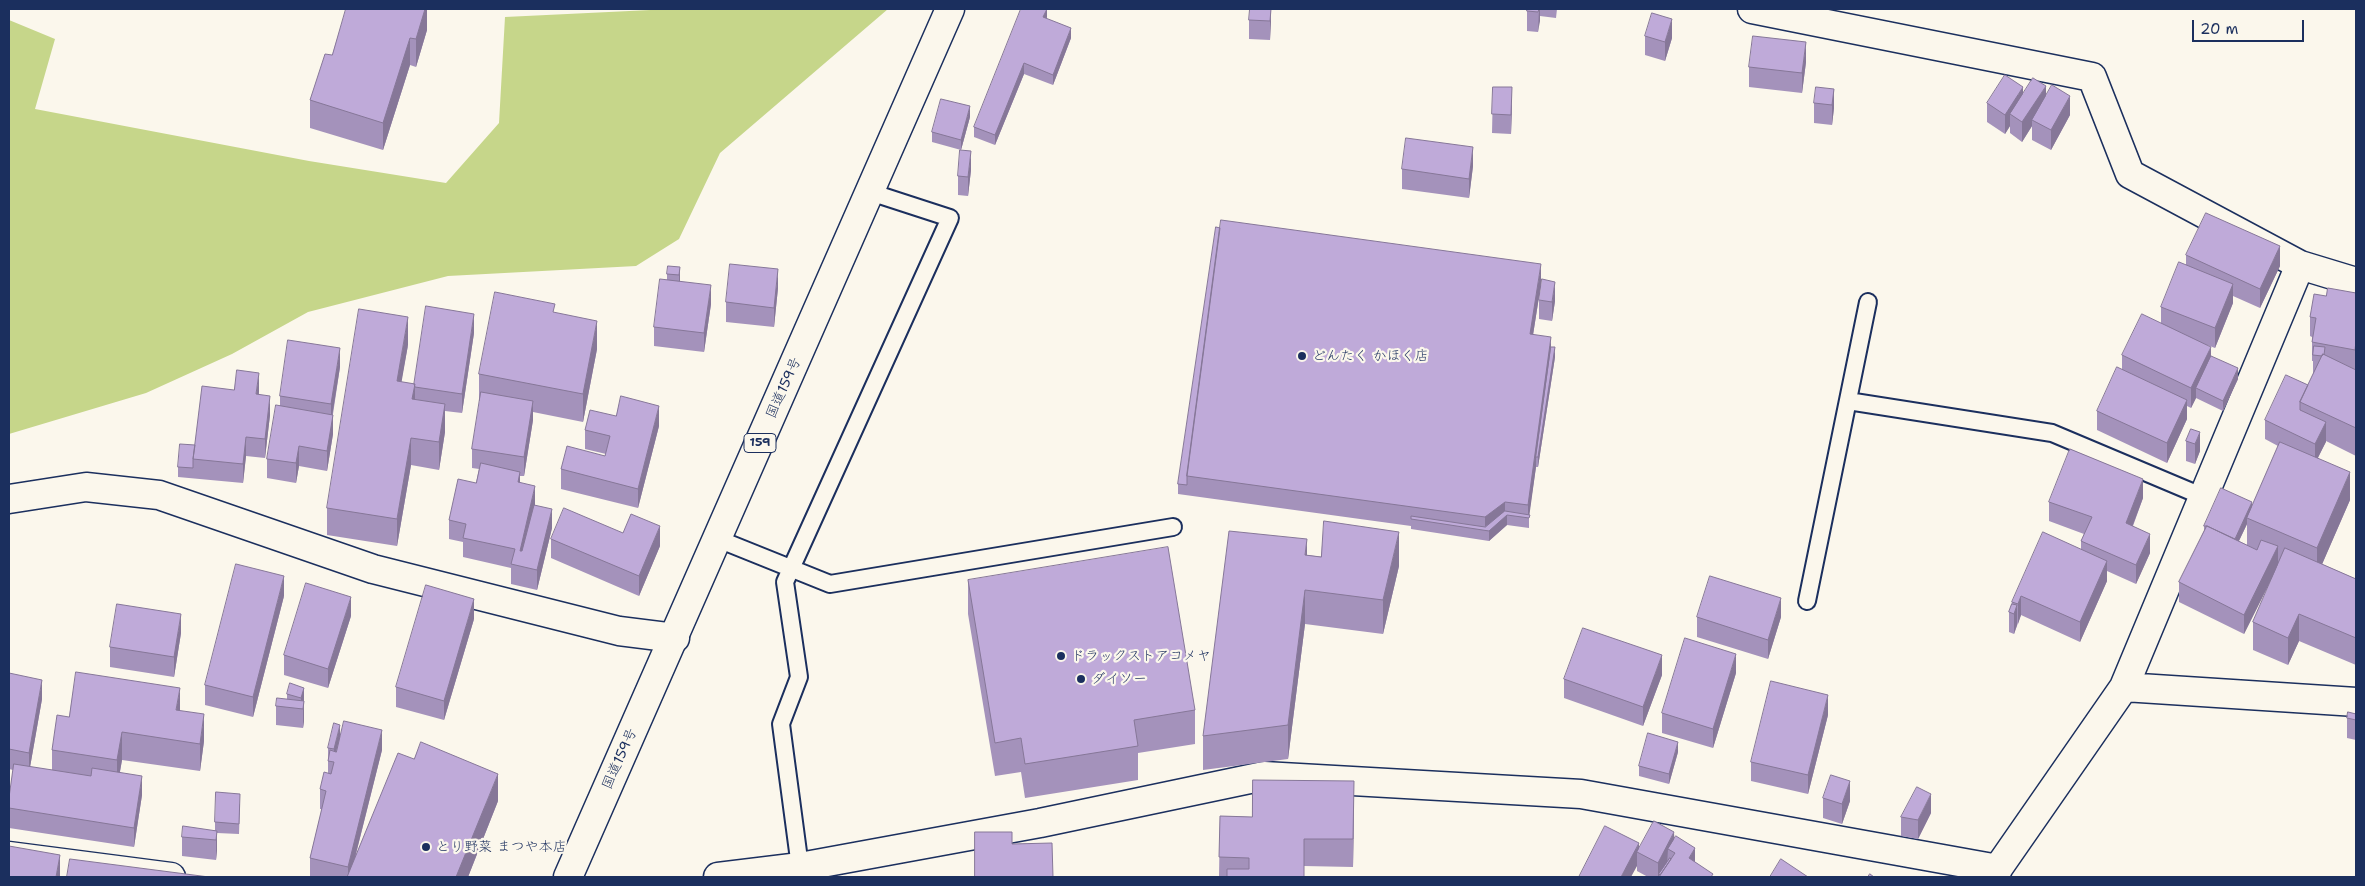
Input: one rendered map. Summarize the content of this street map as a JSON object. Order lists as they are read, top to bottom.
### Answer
{
  "streets": {
    "main road": ["国道159号", "159"]
  },
  "places": [
    "どんたく かほく店",
    "ドラックストアコメヤ",
    "ダイソー",
    "とり野菜 まつや本店"
  ],
  "scale_bar": "20 m"
}
